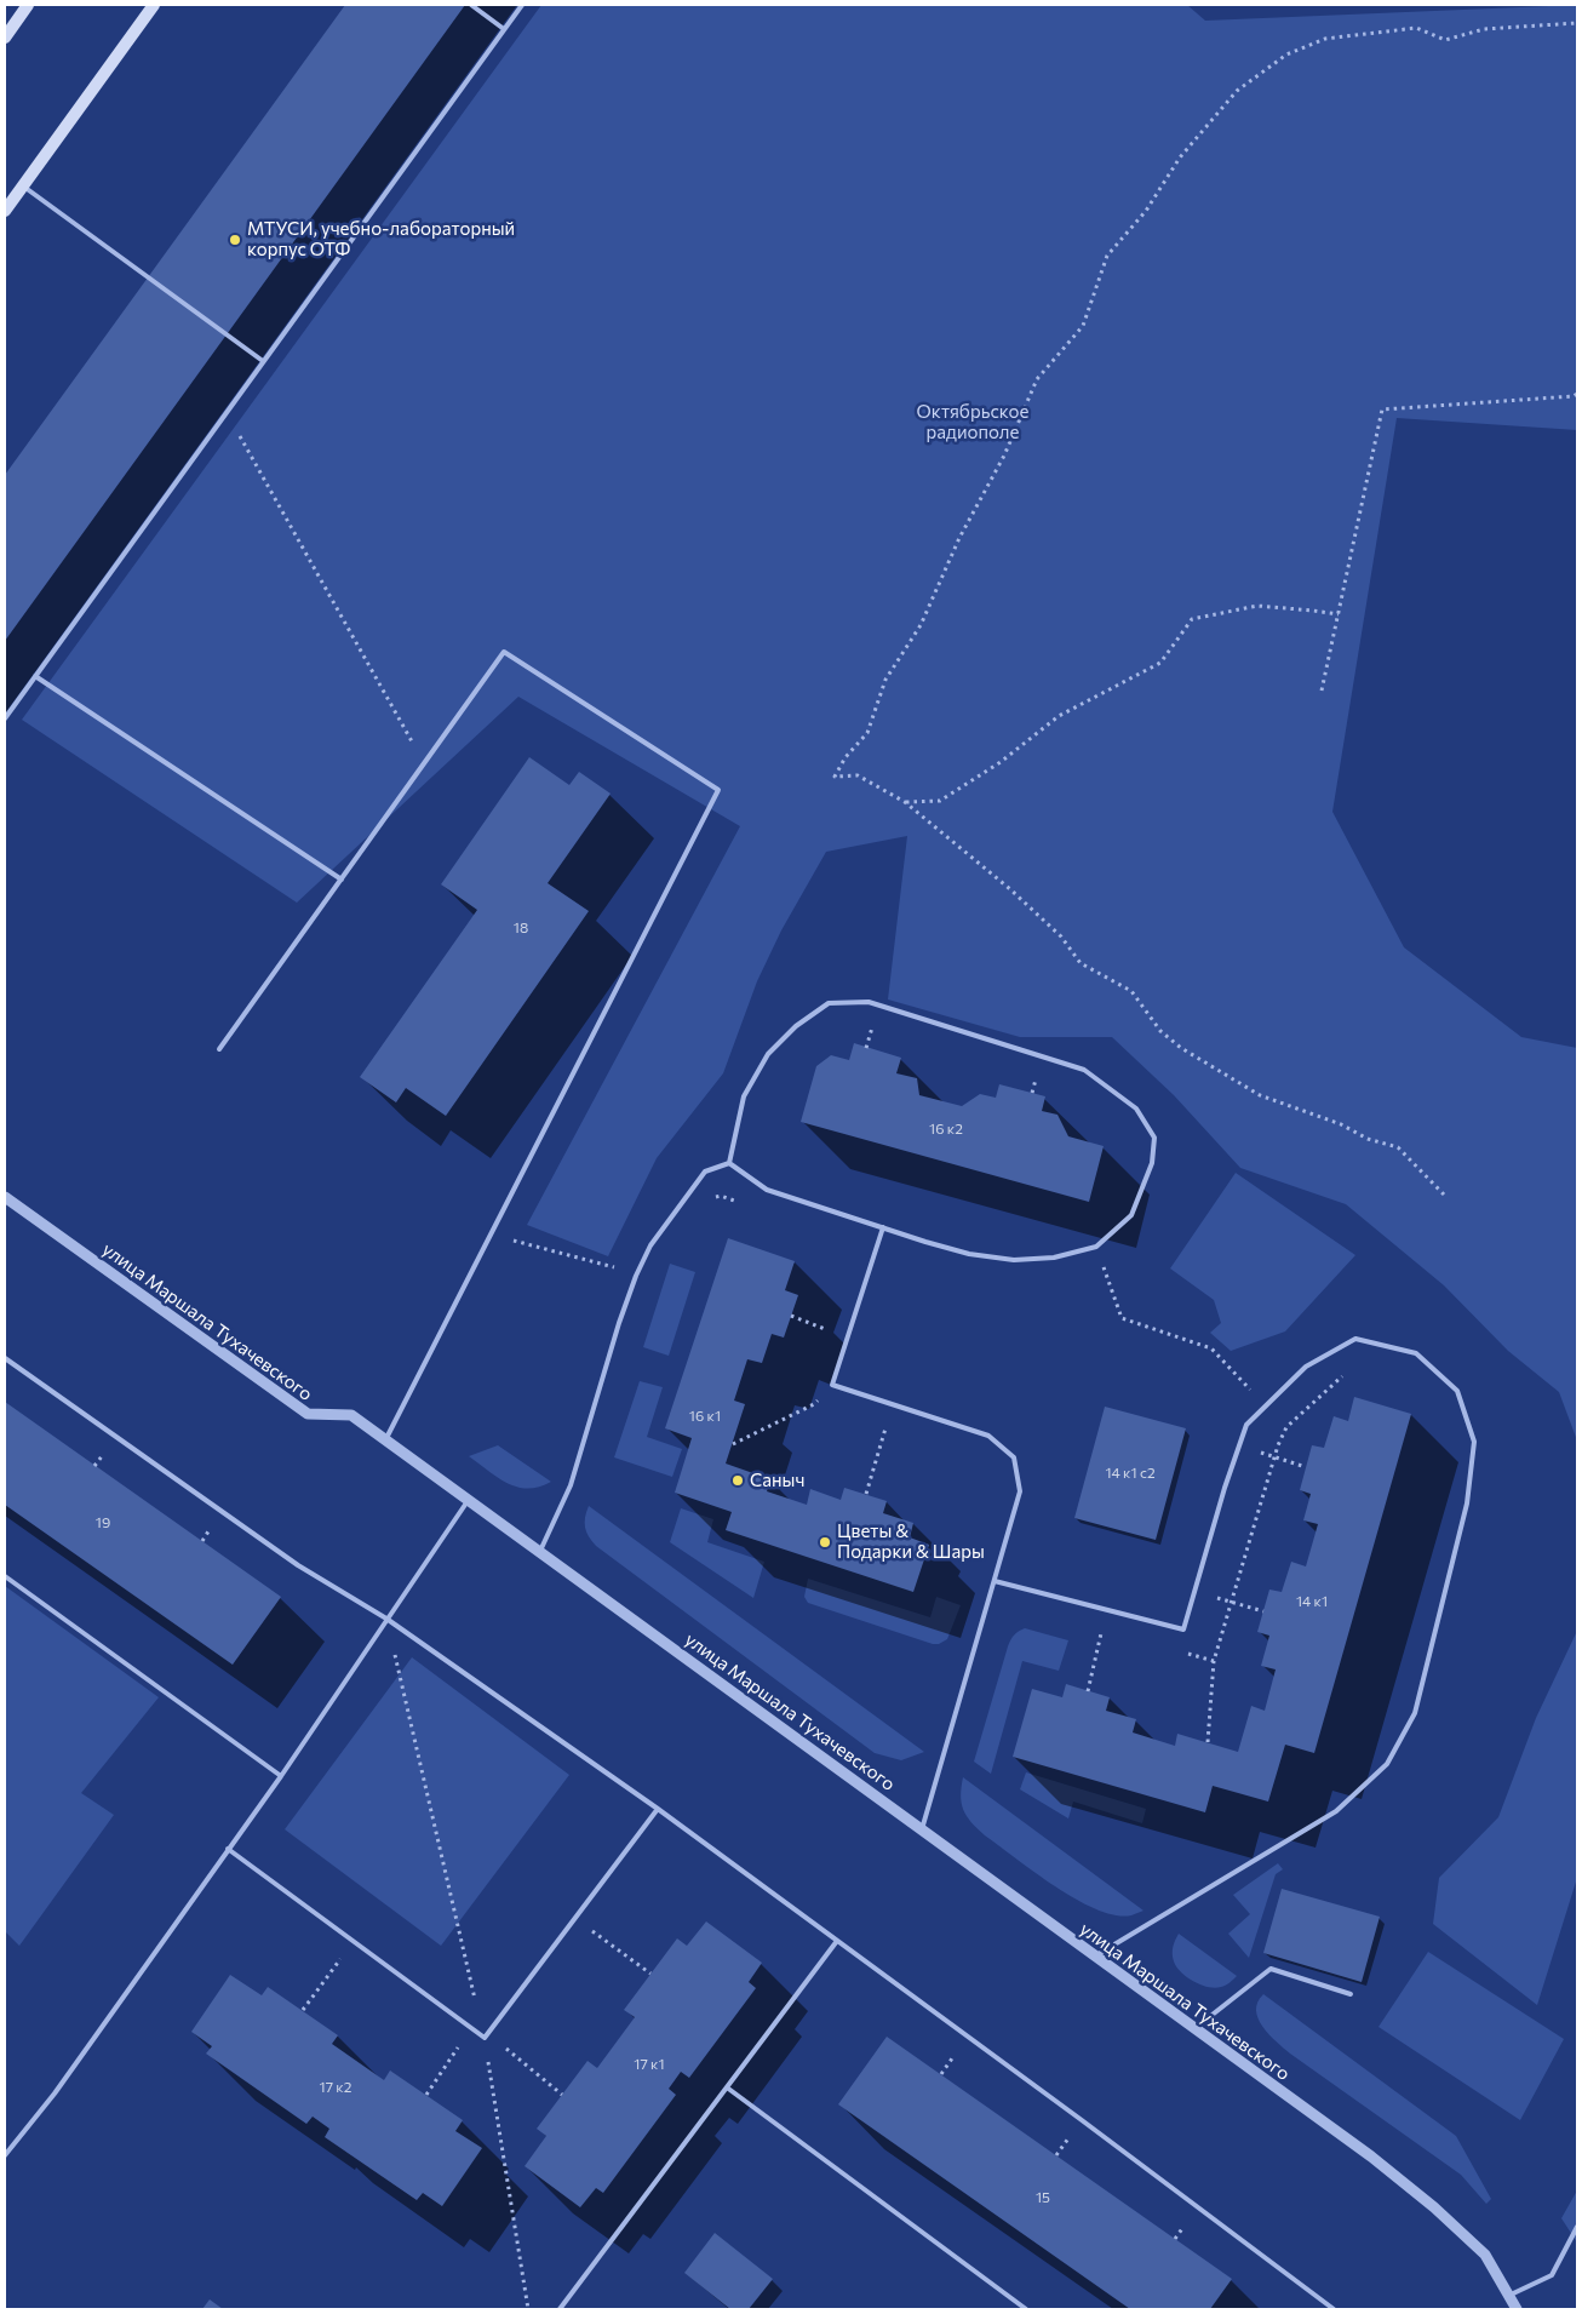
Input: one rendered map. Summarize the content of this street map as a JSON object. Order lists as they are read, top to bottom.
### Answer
{
  "streets": {
    "street": ["улица Маршала Тухачевского"]
  },
  "parks": ["Октябрьское радиополе"],
  "places": ["МТУСИ, учебно-лабораторный корпус ОТФ", "Саныч", "Цветы & Подарки & Шары"],
  "house_numbers": [
    "18",
    "16 к2",
    "16 к1",
    "14 к1 с2",
    "19",
    "14 к1",
    "17 к1",
    "17 к2",
    "15"
  ]
}
